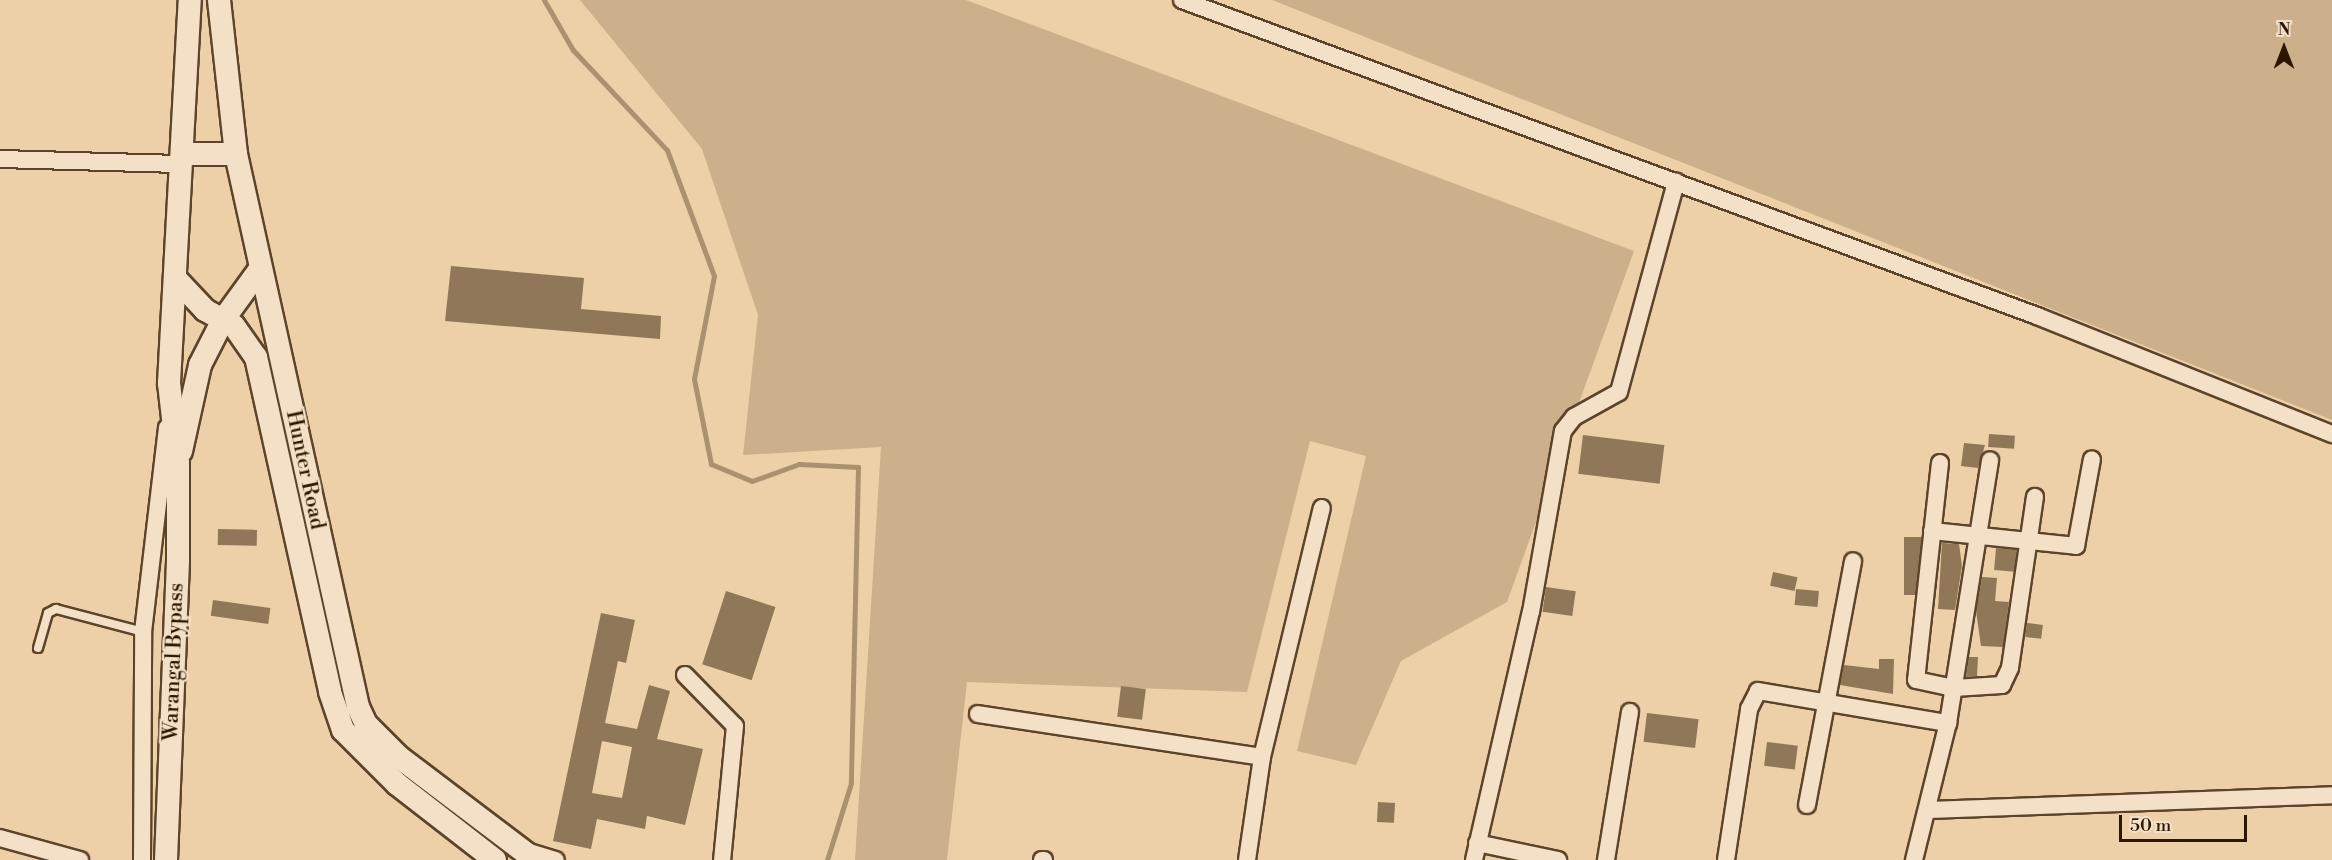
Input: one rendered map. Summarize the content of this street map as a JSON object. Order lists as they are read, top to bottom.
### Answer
{
  "streets": {
    "main road": ["Hunter Road", "Warangal Bypass"]
  },
  "crossings": [
    ["Hunter Road", "Warangal Bypass"]
  ],
  "scale_bar": "50 m",
  "north": "top"
}
